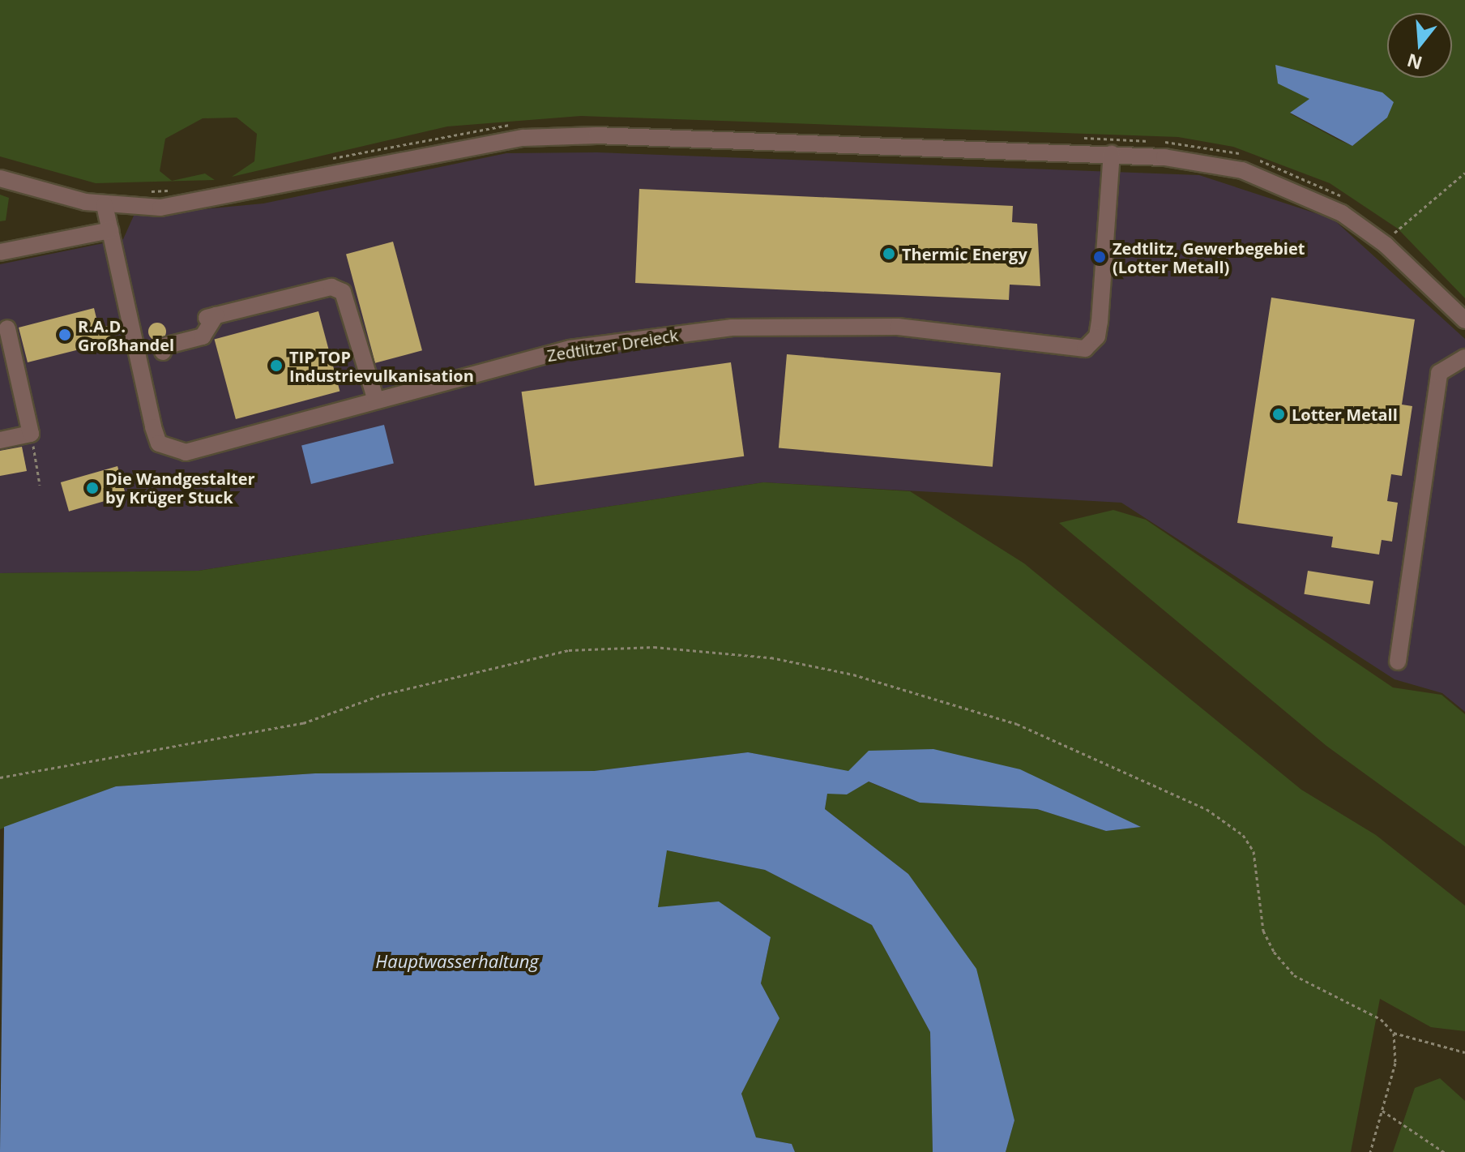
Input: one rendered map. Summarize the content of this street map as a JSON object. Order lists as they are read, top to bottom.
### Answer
{
  "streets": {
    "street": ["Zedtlitzer Dreieck"]
  },
  "water": ["Hauptwasserhaltung"],
  "places": [
    "Thermic Energy",
    "Zedtlitz, Gewerbegebiet (Lotter Metall)",
    "R.A.D. Großhandel",
    "TIP TOP Industrievulkanisation",
    "Lotter Metall",
    "Die Wandgestalter by Krüger Stuck"
  ],
  "north": "bottom"
}
